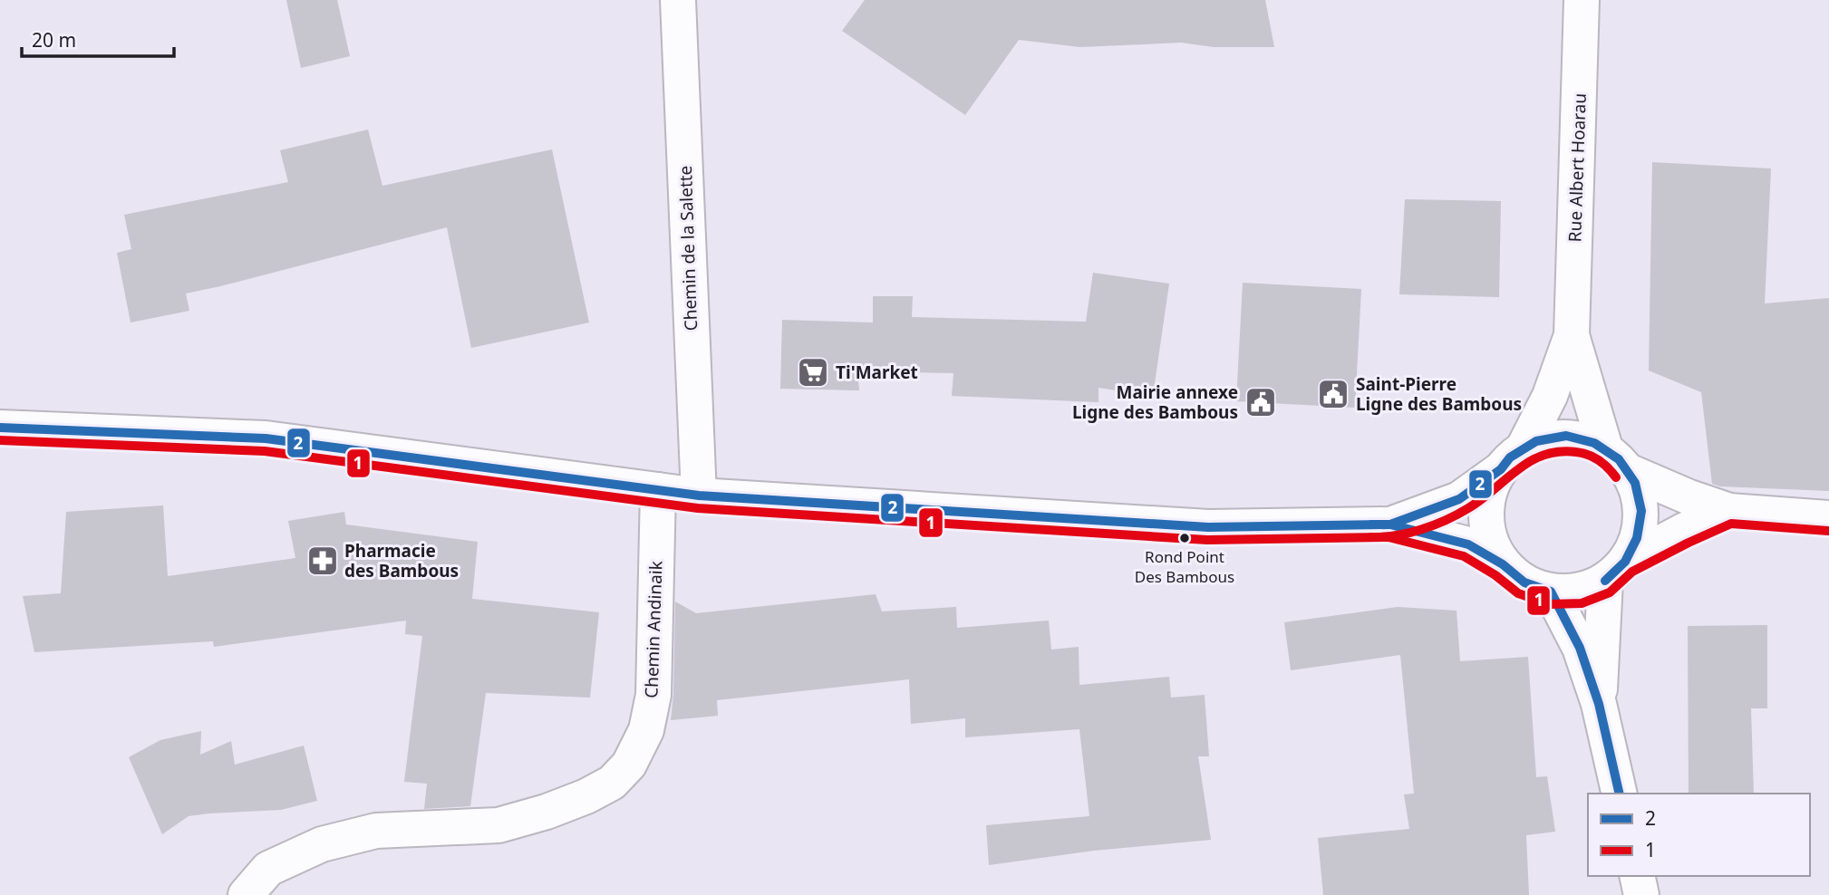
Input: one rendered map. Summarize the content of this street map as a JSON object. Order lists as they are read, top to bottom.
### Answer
{
  "streets": {
    "main road": ["Rue Albert Hoarau", "Chemin de la Salette", "Chemin Andinaik"]
  },
  "places": {
    "supermarket": ["Ti'Market"],
    "public building": ["Saint-Pierre Ligne des Bambous", "Mairie annexe Ligne des Bambous"],
    "other": ["Rond Point Des Bambous"],
    "pharmacy": ["Pharmacie des Bambous"]
  },
  "lines": ["transit line 2", "transit line 1"],
  "legend": ["2", "1"],
  "scale_bar": "20 m"
}
